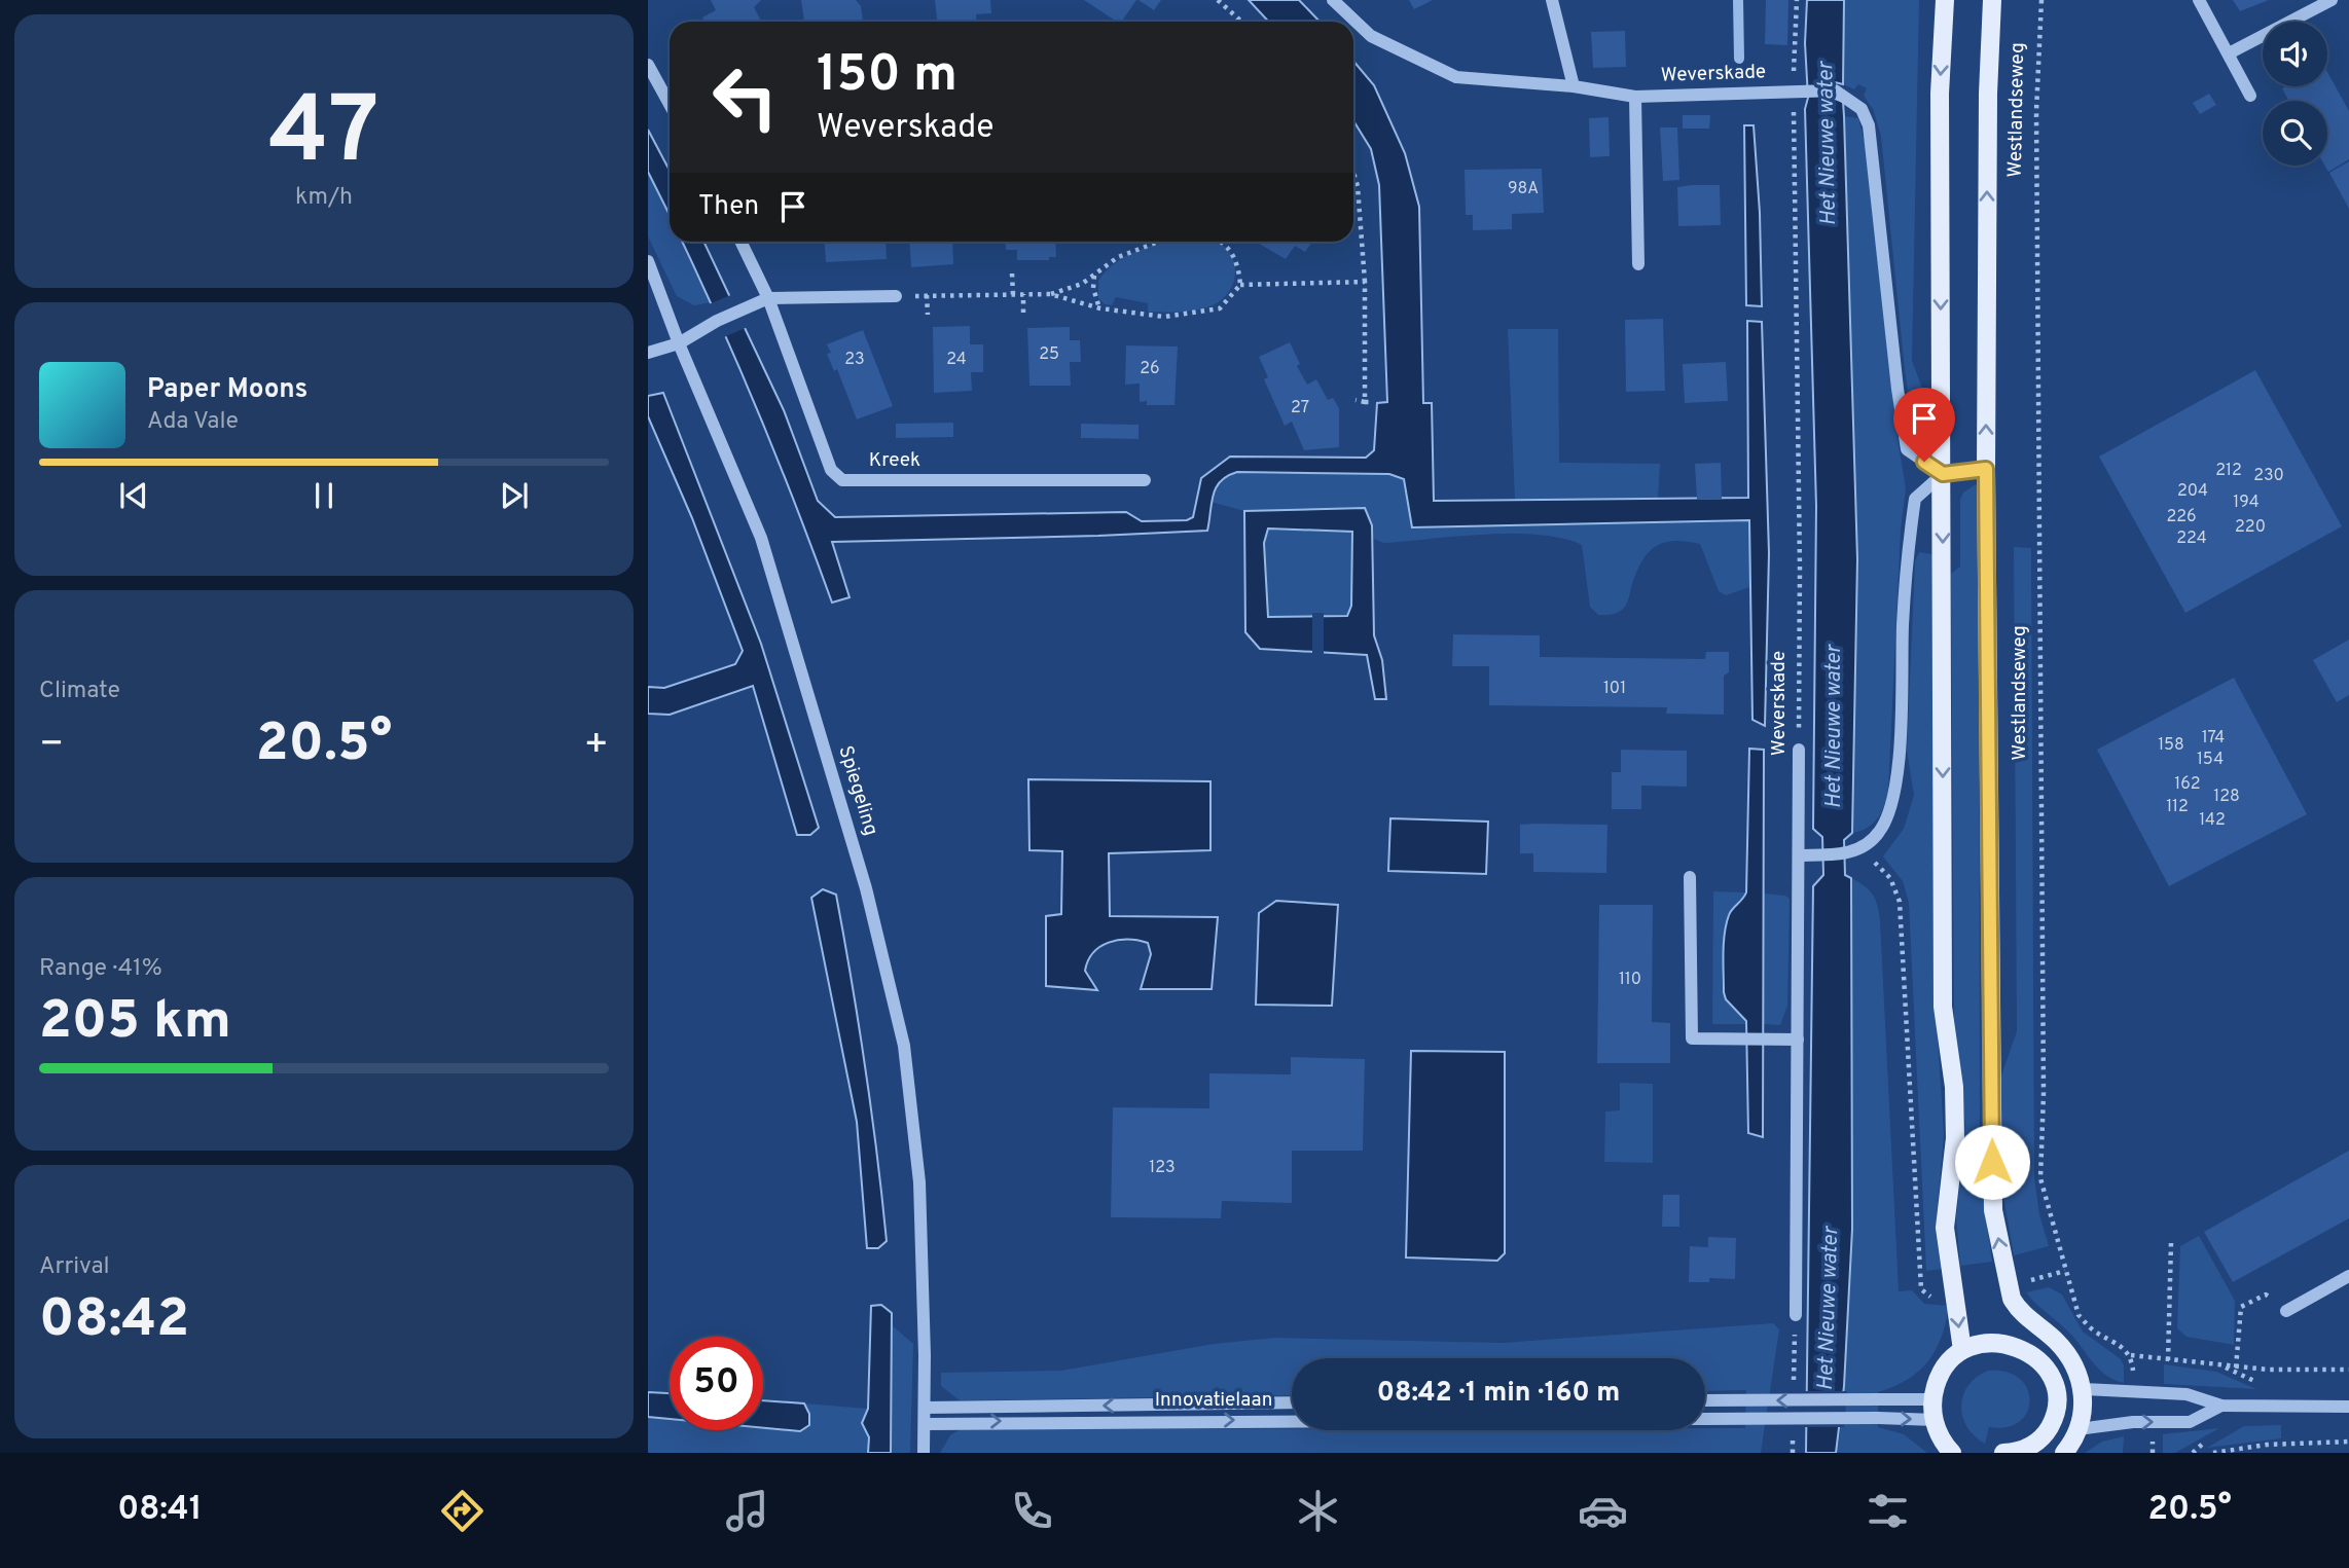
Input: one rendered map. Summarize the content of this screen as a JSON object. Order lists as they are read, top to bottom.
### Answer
{
  "streets": {
    "main road": ["Westlandseweg"],
    "street": [
      "Weverskade",
      "Kreek",
      "Spiegeling",
      "Innovatielaan"
    ]
  },
  "crossings": [
    ["Spiegeling", "Innovatielaan"]
  ],
  "water": ["Het Nieuwe water"],
  "house_numbers": [
    "98A",
    "25",
    "23",
    "24",
    "26",
    "27",
    "212",
    "230",
    "204",
    "194",
    "226",
    "220",
    "224",
    "101",
    "174",
    "158",
    "154",
    "162",
    "128",
    "112",
    "142",
    "110",
    "123"
  ],
  "page": {
    "tile": [
      ["47", "km/h"],
      "Climate",
      ["Range · 41%", "205 km"],
      ["Arrival", "08:42"]
    ],
    "turn": ["150 m", "Weverskade"],
    "then": "Then",
    "song": ["Paper Moons", "Ada Vale"],
    "heat": ["−", "20.5°", "+"],
    "limit": "50",
    "trip": "08:42 · 1 min · 160 m",
    "tabs": ["08:41", "20.5°"]
  }
}
